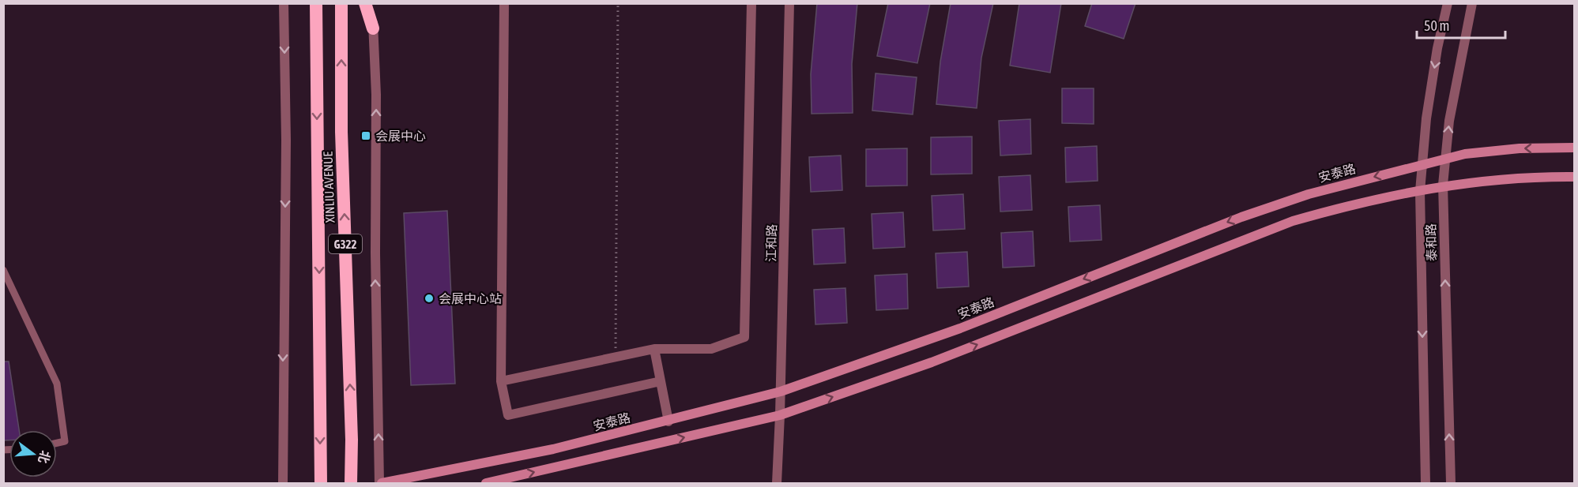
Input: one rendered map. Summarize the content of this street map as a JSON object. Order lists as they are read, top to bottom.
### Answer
{
  "streets": {
    "highway": ["XINLIU AVENUE", "G322"],
    "main road": ["安泰路"],
    "street": ["泰和路", "江和路"]
  },
  "crossings": [
    ["安泰路", "泰和路"],
    ["安泰路", "江和路"]
  ],
  "places": {
    "transit": ["会展中心"],
    "other": ["会展中心站"]
  },
  "scale_bar": "50 m",
  "north": "right"
}
